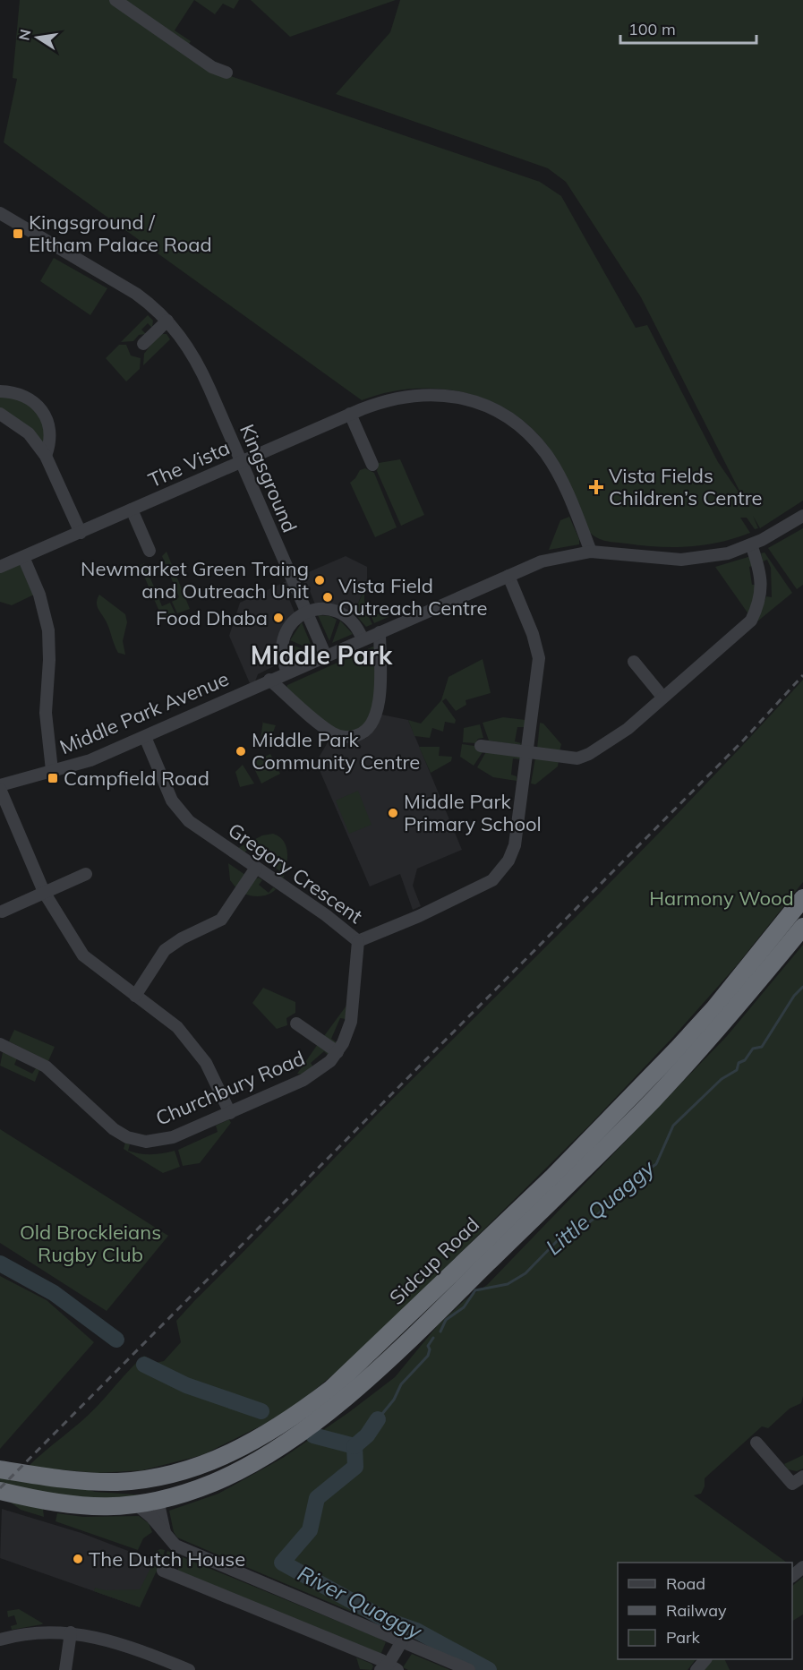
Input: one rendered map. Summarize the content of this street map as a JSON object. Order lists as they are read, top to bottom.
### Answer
{
  "streets": {
    "highway": ["Sidcup Road"],
    "street": [
      "The Vista",
      "Kingsground",
      "Middle Park Avenue",
      "Gregory Crescent",
      "Churchbury Road"
    ]
  },
  "crossings": [
    ["The Vista", "Kingsground"],
    ["The Vista", "Middle Park Avenue"],
    ["Kingsground", "Middle Park Avenue"],
    ["Middle Park Avenue", "Gregory Crescent"],
    ["Gregory Crescent", "Churchbury Road"]
  ],
  "districts": ["Middle Park"],
  "water": ["Little Quaggy", "River Quaggy"],
  "parks": ["Harmony Wood", "Old Brockleians Rugby Club"],
  "places": {
    "transit": ["Kingsground / Eltham Palace Road", "Campfield Road"],
    "health": ["Vista Fields Children’s Centre"],
    "other": [
      "Newmarket Green Traing and Outreach Unit",
      "Vista Field Outreach Centre",
      "Food Dhaba",
      "Middle Park Community Centre",
      "Middle Park Primary School",
      "The Dutch House"
    ]
  },
  "legend": ["Road", "Railway", "Park"],
  "scale_bar": "100 m",
  "north": "left"
}
